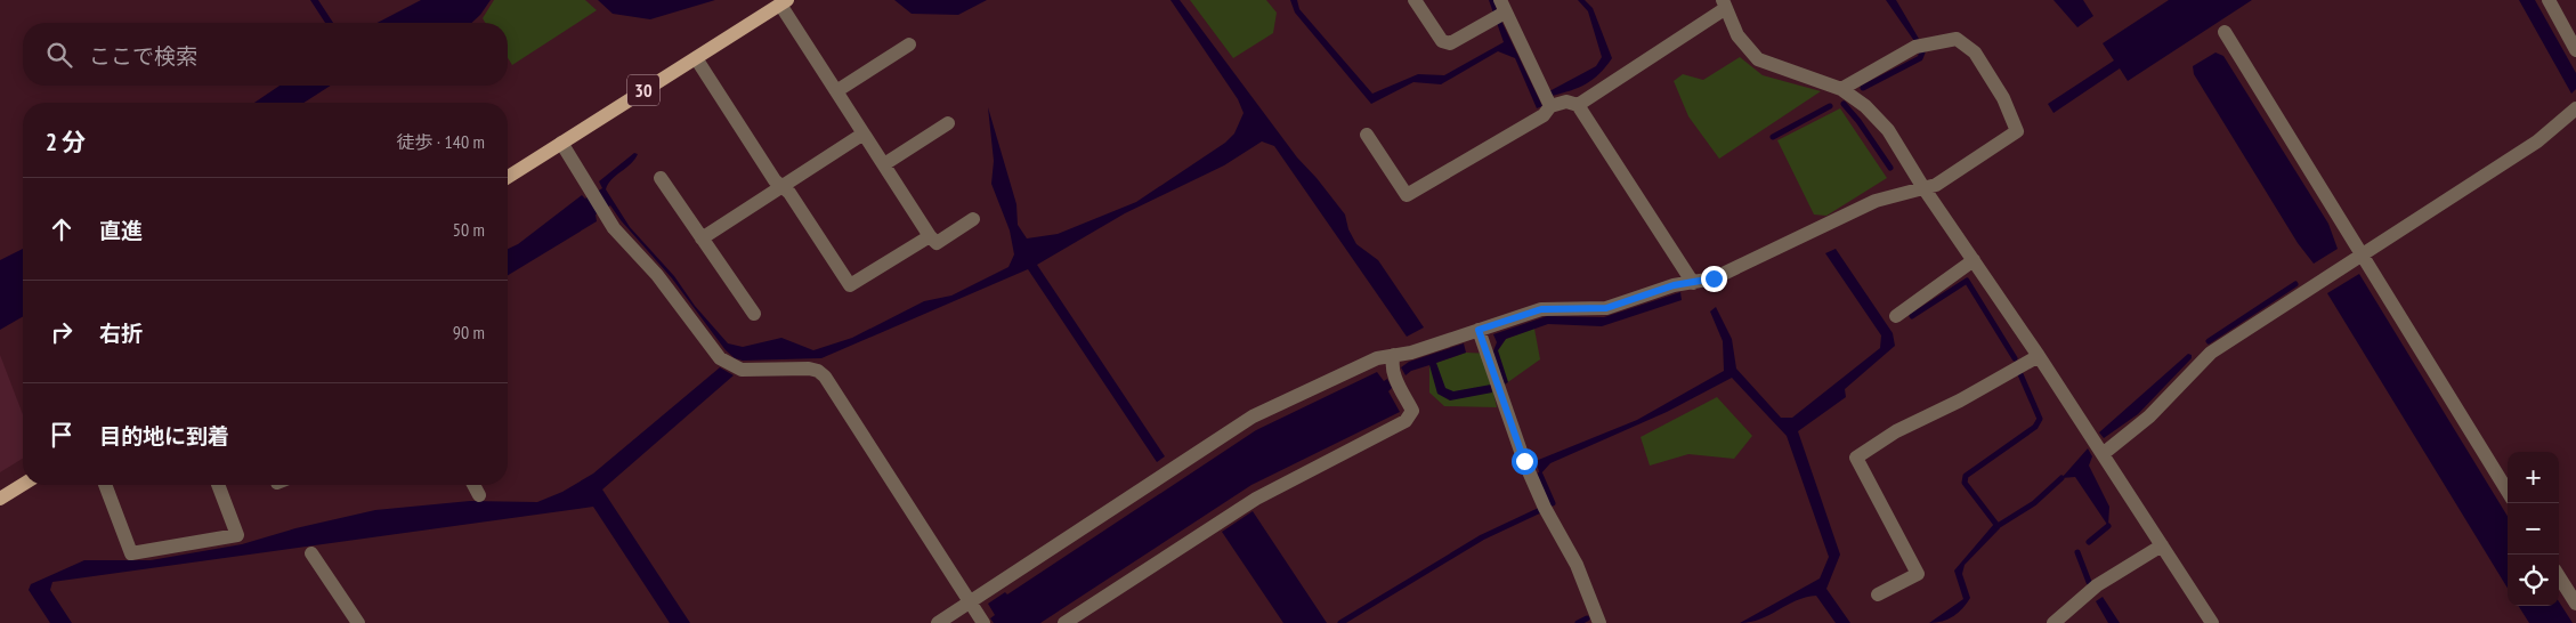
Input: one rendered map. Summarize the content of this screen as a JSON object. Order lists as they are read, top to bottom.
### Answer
{
  "streets": {
    "main road": ["30"]
  },
  "page": {
    "search": "ここで検索",
    "heading": ["2 分", "徒歩 · 140 m"],
    "list": [
      ["直進", "50 m"],
      ["右折", "90 m"],
      "目的地に到着"
    ],
    "map_buttons": ["+", "−"]
  }
}
